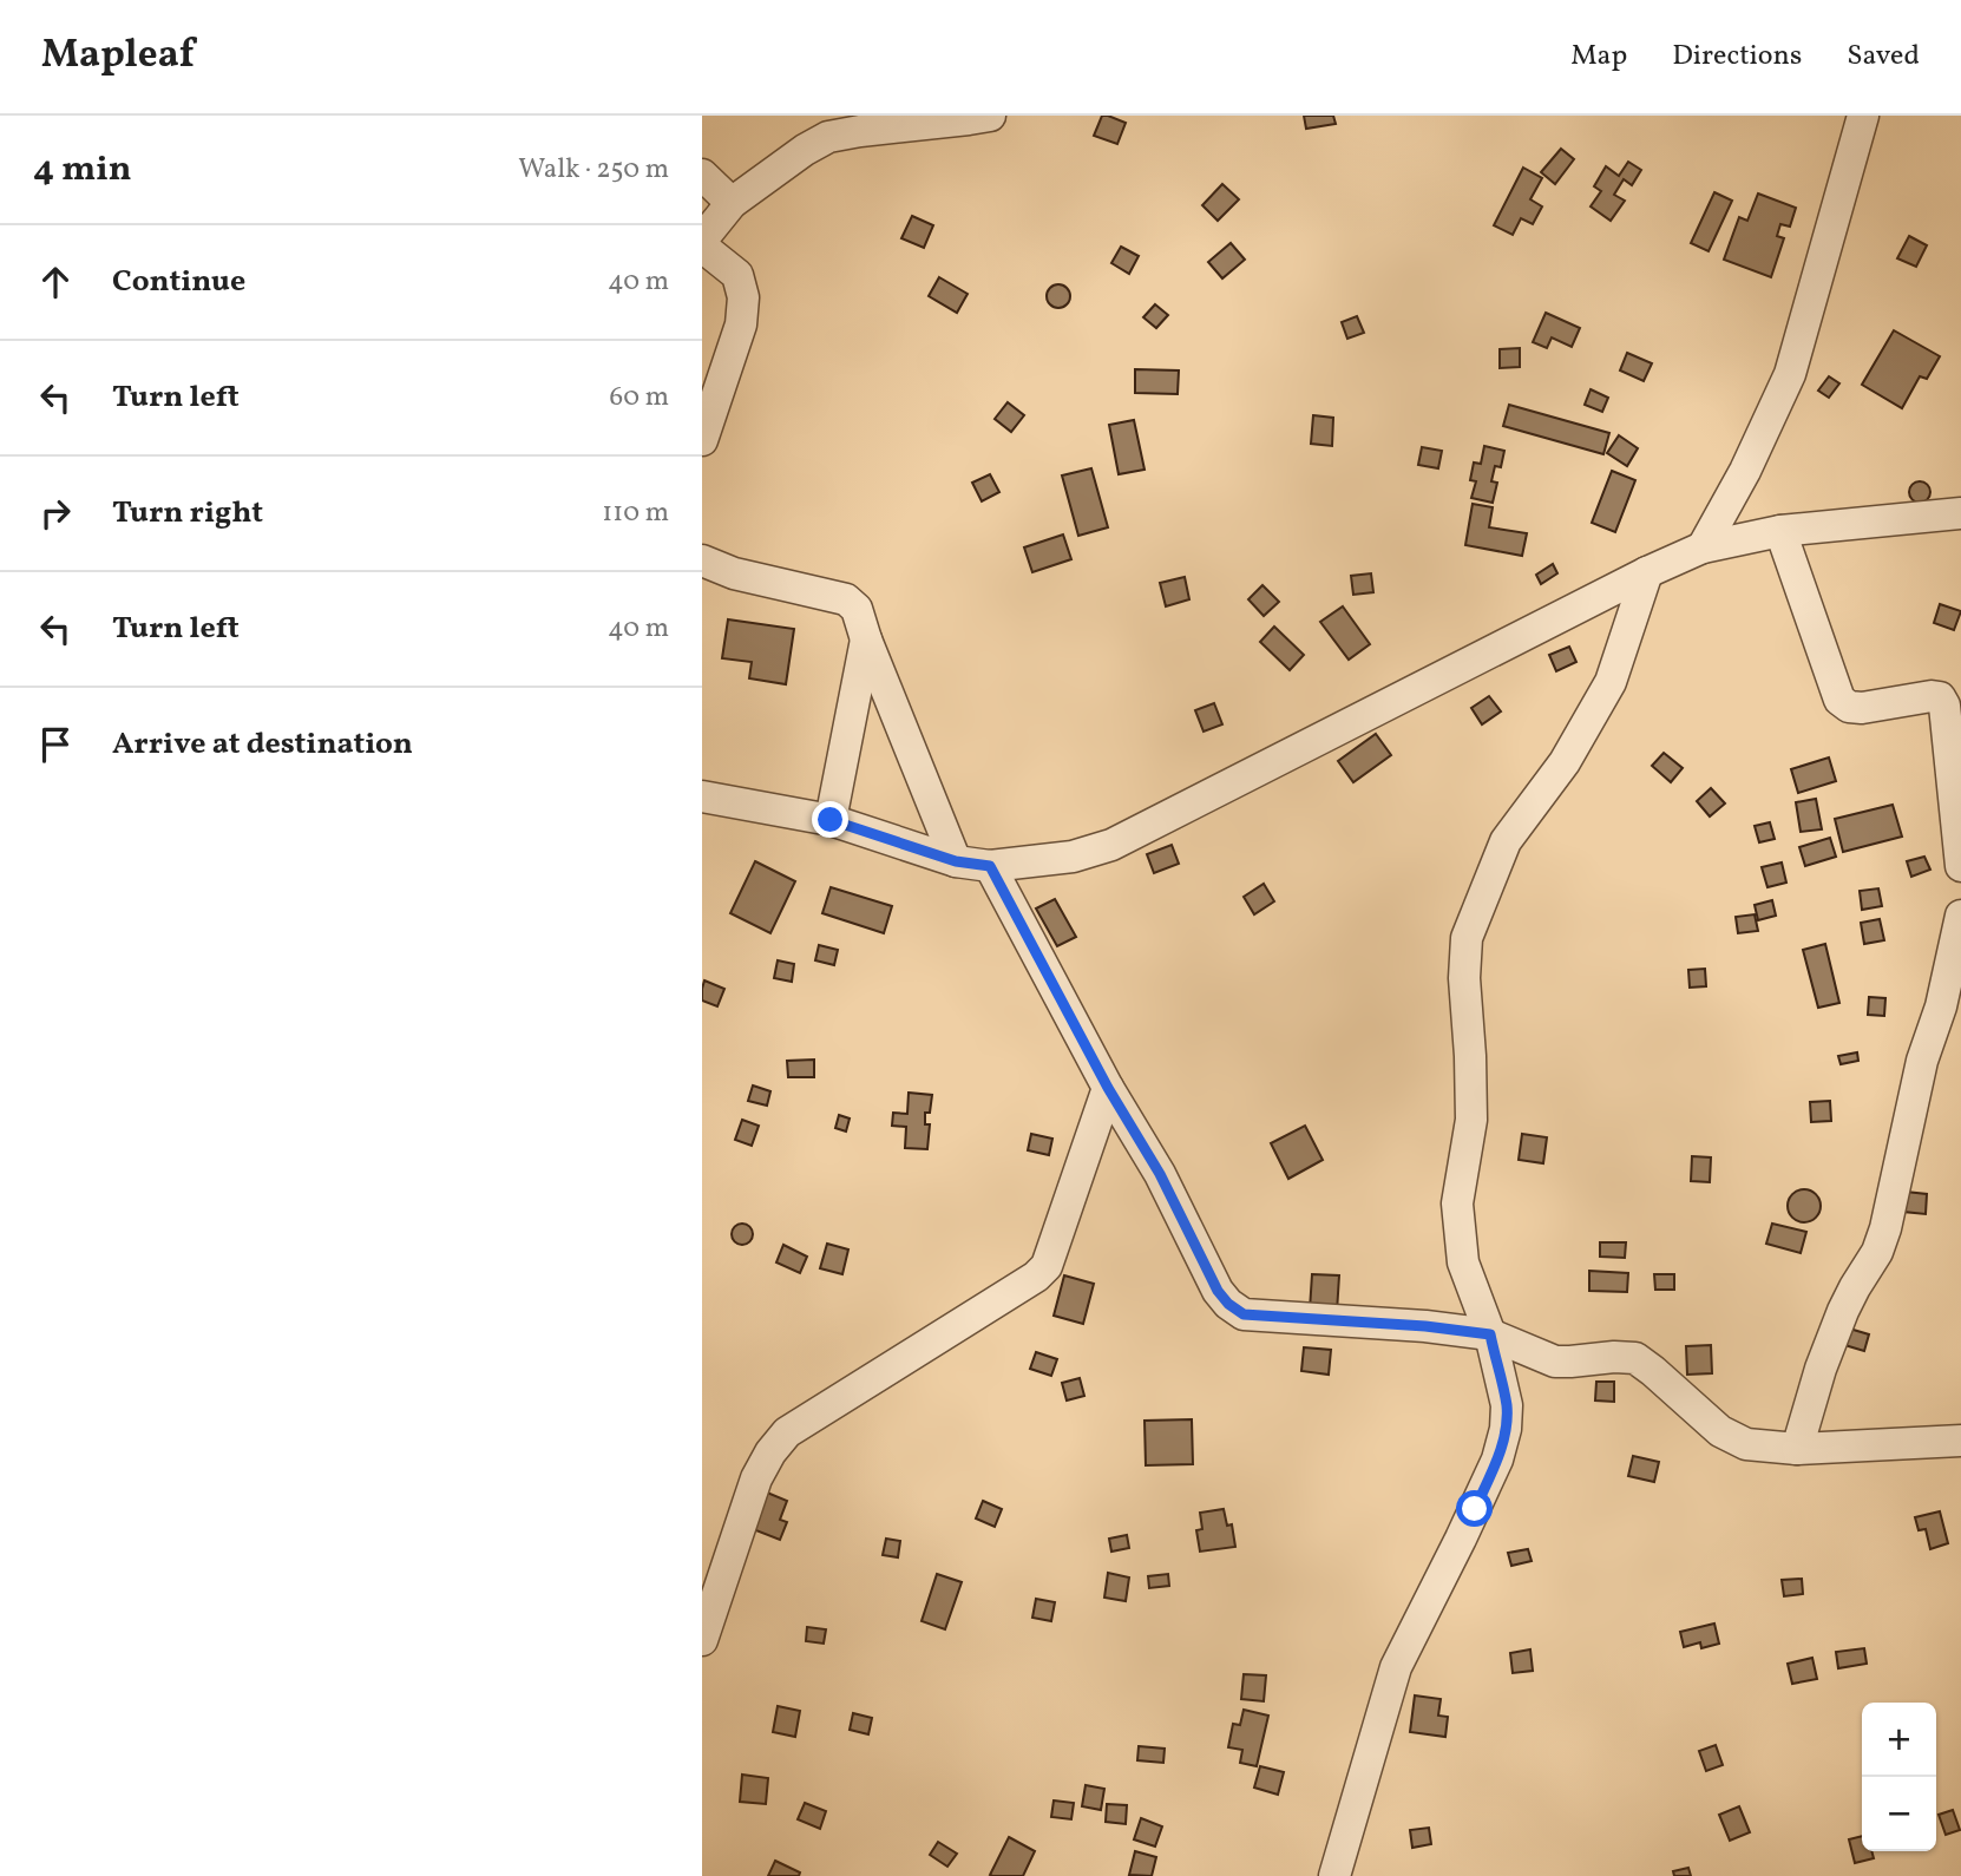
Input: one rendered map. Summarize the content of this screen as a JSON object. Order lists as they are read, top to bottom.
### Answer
{
  "page": {
    "header": "Mapleaf",
    "nav": ["Map", "Directions", "Saved"],
    "heading": ["4 min", "Walk · 250 m"],
    "list": [
      ["Continue", "40 m"],
      ["Turn left", "60 m"],
      ["Turn right", "110 m"],
      ["Turn left", "40 m"],
      "Arrive at destination"
    ],
    "map_buttons": ["+", "−"]
  }
}
